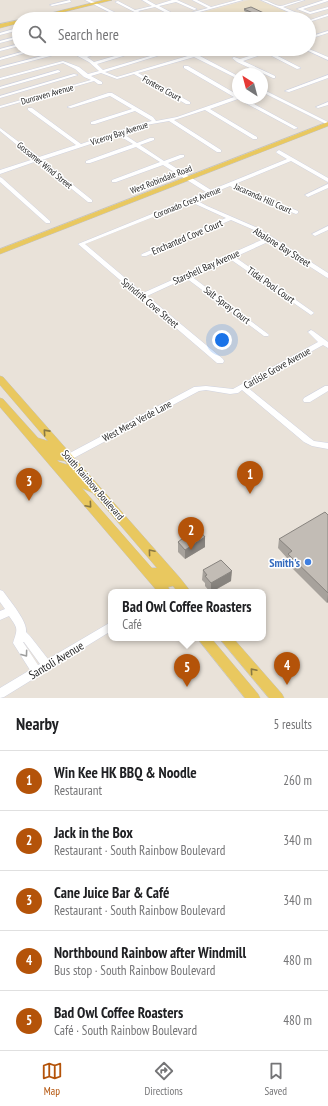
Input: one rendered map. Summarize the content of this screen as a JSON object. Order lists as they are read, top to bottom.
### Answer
{
  "streets": {
    "main road": ["West Robindale Road", "South Rainbow Boulevard"],
    "street": [
      "Fontera Court",
      "Dunraven Avenue",
      "Viceroy Bay Avenue",
      "Gossamer Wind Street",
      "Jacaranda Hill Court",
      "Coronado Crest Avenue",
      "Enchanted Cove Court",
      "Abalone Bay Street",
      "Starshell Bay Avenue",
      "Tidal Pool Court",
      "Spindrift Cove Street",
      "Salt Spray Court",
      "Carlisle Grove Avenue",
      "West Mesa Verde Lane",
      "Santoli Avenue"
    ]
  },
  "crossings": [
    ["Viceroy Bay Avenue", "Gossamer Wind Street"],
    ["Jacaranda Hill Court", "Coronado Crest Avenue"],
    ["Coronado Crest Avenue", "Abalone Bay Street"],
    ["Coronado Crest Avenue", "Spindrift Cove Street"],
    ["Enchanted Cove Court", "Abalone Bay Street"],
    ["Abalone Bay Street", "Starshell Bay Avenue"],
    ["Starshell Bay Avenue", "Tidal Pool Court"],
    ["Starshell Bay Avenue", "Spindrift Cove Street"],
    ["Starshell Bay Avenue", "Salt Spray Court"],
    ["Carlisle Grove Avenue", "West Mesa Verde Lane"],
    ["West Mesa Verde Lane", "South Rainbow Boulevard"]
  ],
  "places": ["Smith's"],
  "north": "top left",
  "page": {
    "search": "Search here",
    "pins": [
      "1",
      "3",
      "2",
      "4",
      "5"
    ],
    "popup": ["Bad Owl Coffee Roasters", "Café"],
    "heading": ["Nearby", "5 results"],
    "list": [
      {
        "mark": "1",
        "name": "Win Kee HK BBQ & Noodle",
        "note": "Restaurant",
        "value": "260 m"
      },
      {
        "mark": "2",
        "name": "Jack in the Box",
        "note": "Restaurant · South Rainbow Boulevard",
        "value": "340 m"
      },
      {
        "mark": "3",
        "name": "Cane Juice Bar & Café",
        "note": "Restaurant · South Rainbow Boulevard",
        "value": "340 m"
      },
      {
        "mark": "4",
        "name": "Northbound Rainbow after Windmill",
        "note": "Bus stop · South Rainbow Boulevard",
        "value": "480 m"
      },
      {
        "mark": "5",
        "name": "Bad Owl Coffee Roasters",
        "note": "Café · South Rainbow Boulevard",
        "value": "480 m"
      }
    ],
    "nav": ["Map", "Directions", "Saved"]
  }
}
